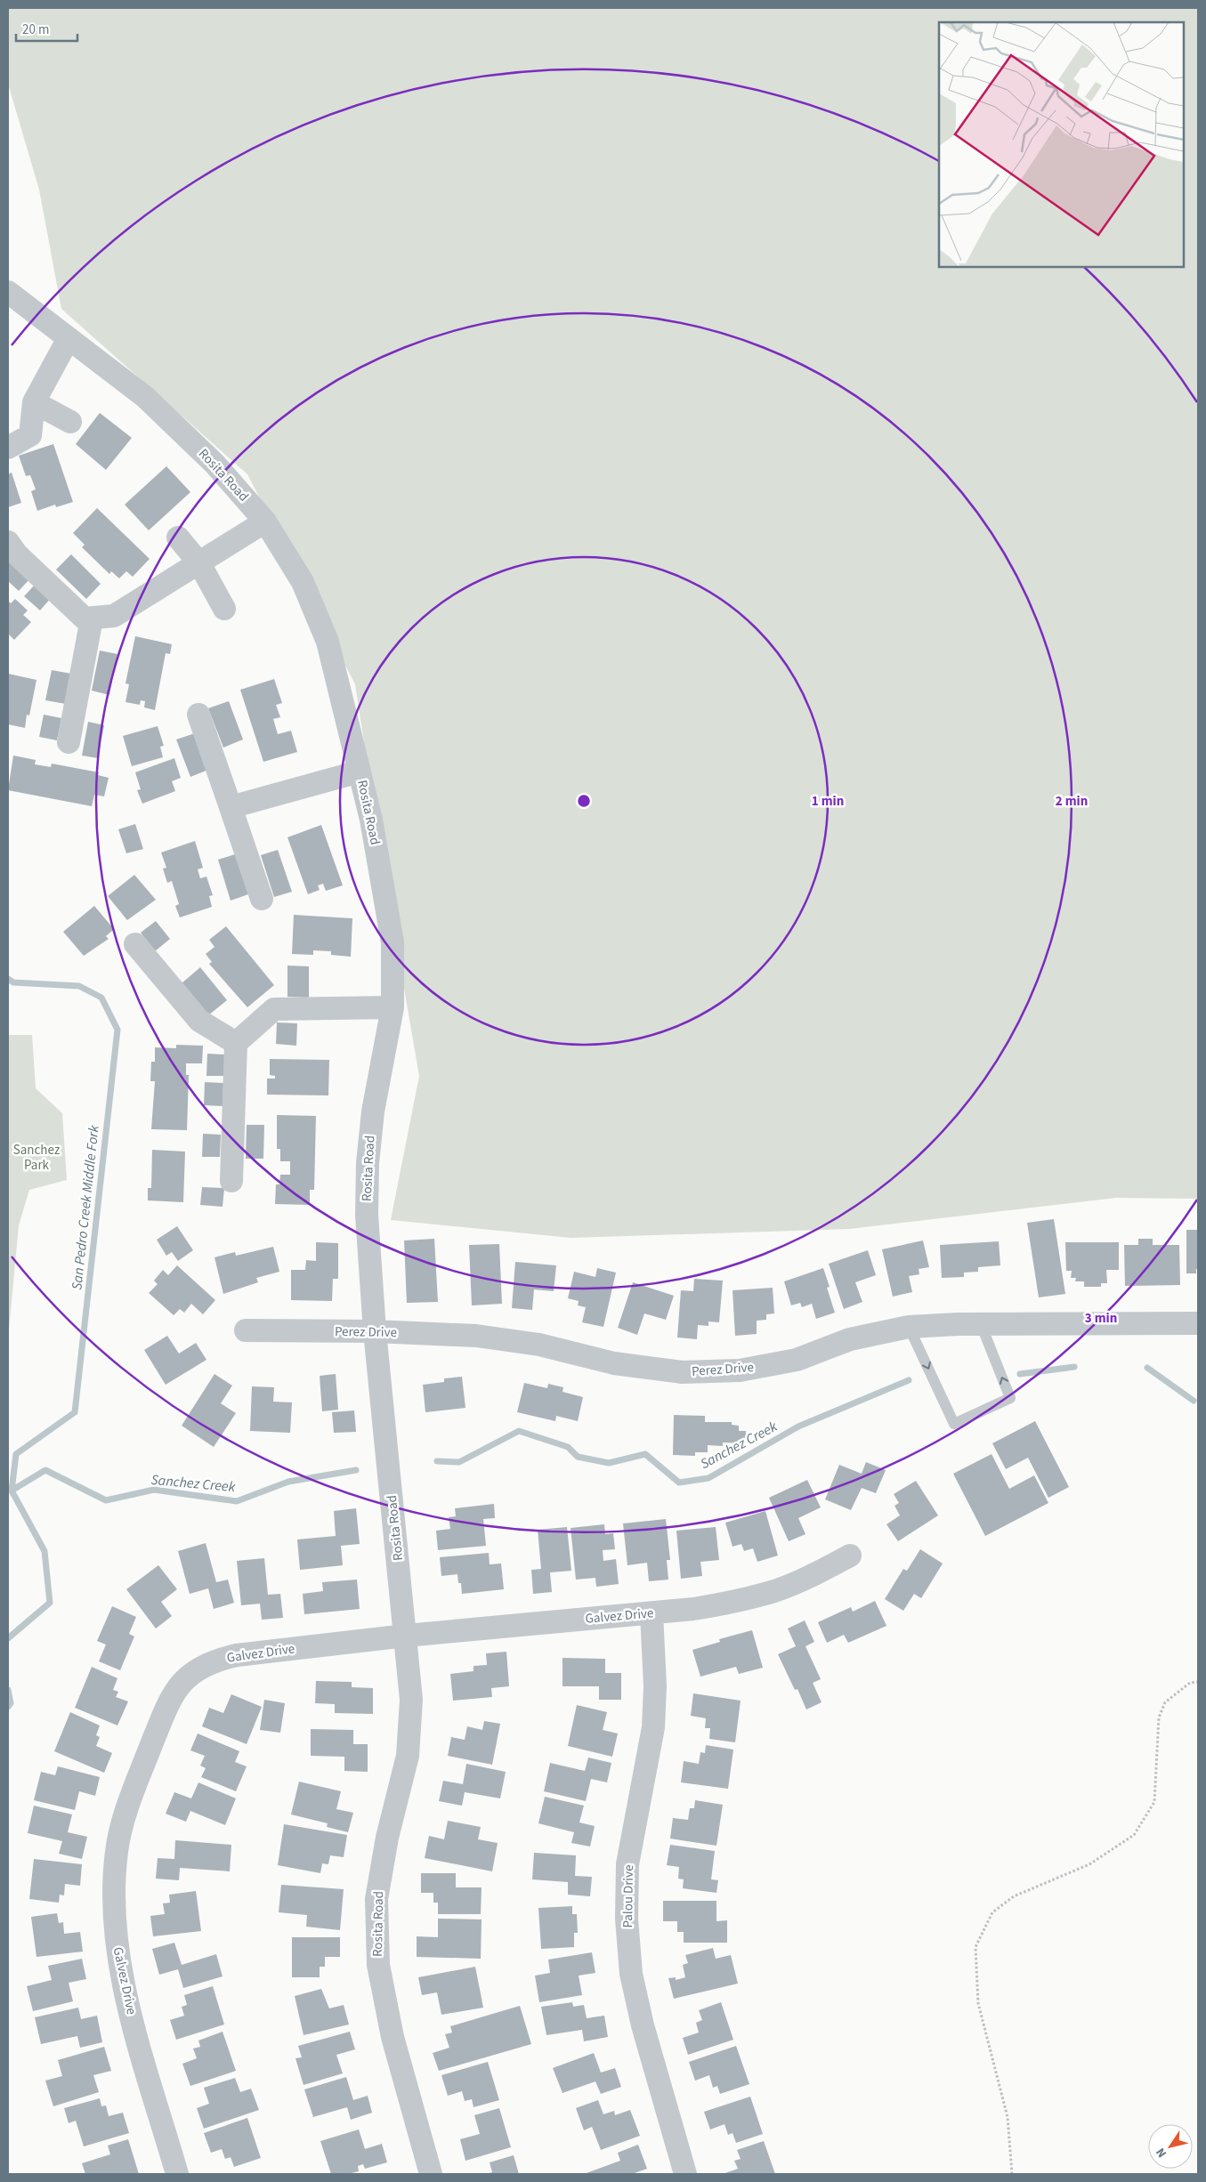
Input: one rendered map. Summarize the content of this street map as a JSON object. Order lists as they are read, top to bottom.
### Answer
{
  "streets": {
    "street": [
      "Rosita Road",
      "Perez Drive",
      "Galvez Drive",
      "Palou Drive"
    ]
  },
  "crossings": [
    ["Rosita Road", "Perez Drive"],
    ["Rosita Road", "Galvez Drive"],
    ["Galvez Drive", "Palou Drive"]
  ],
  "water": ["San Pedro Creek Middle Fork", "Sanchez Creek"],
  "parks": ["Sanchez Park"],
  "scale_bar": "20 m",
  "north": "bottom left",
  "rings": ["1 min", "2 min", "3 min"]
}
